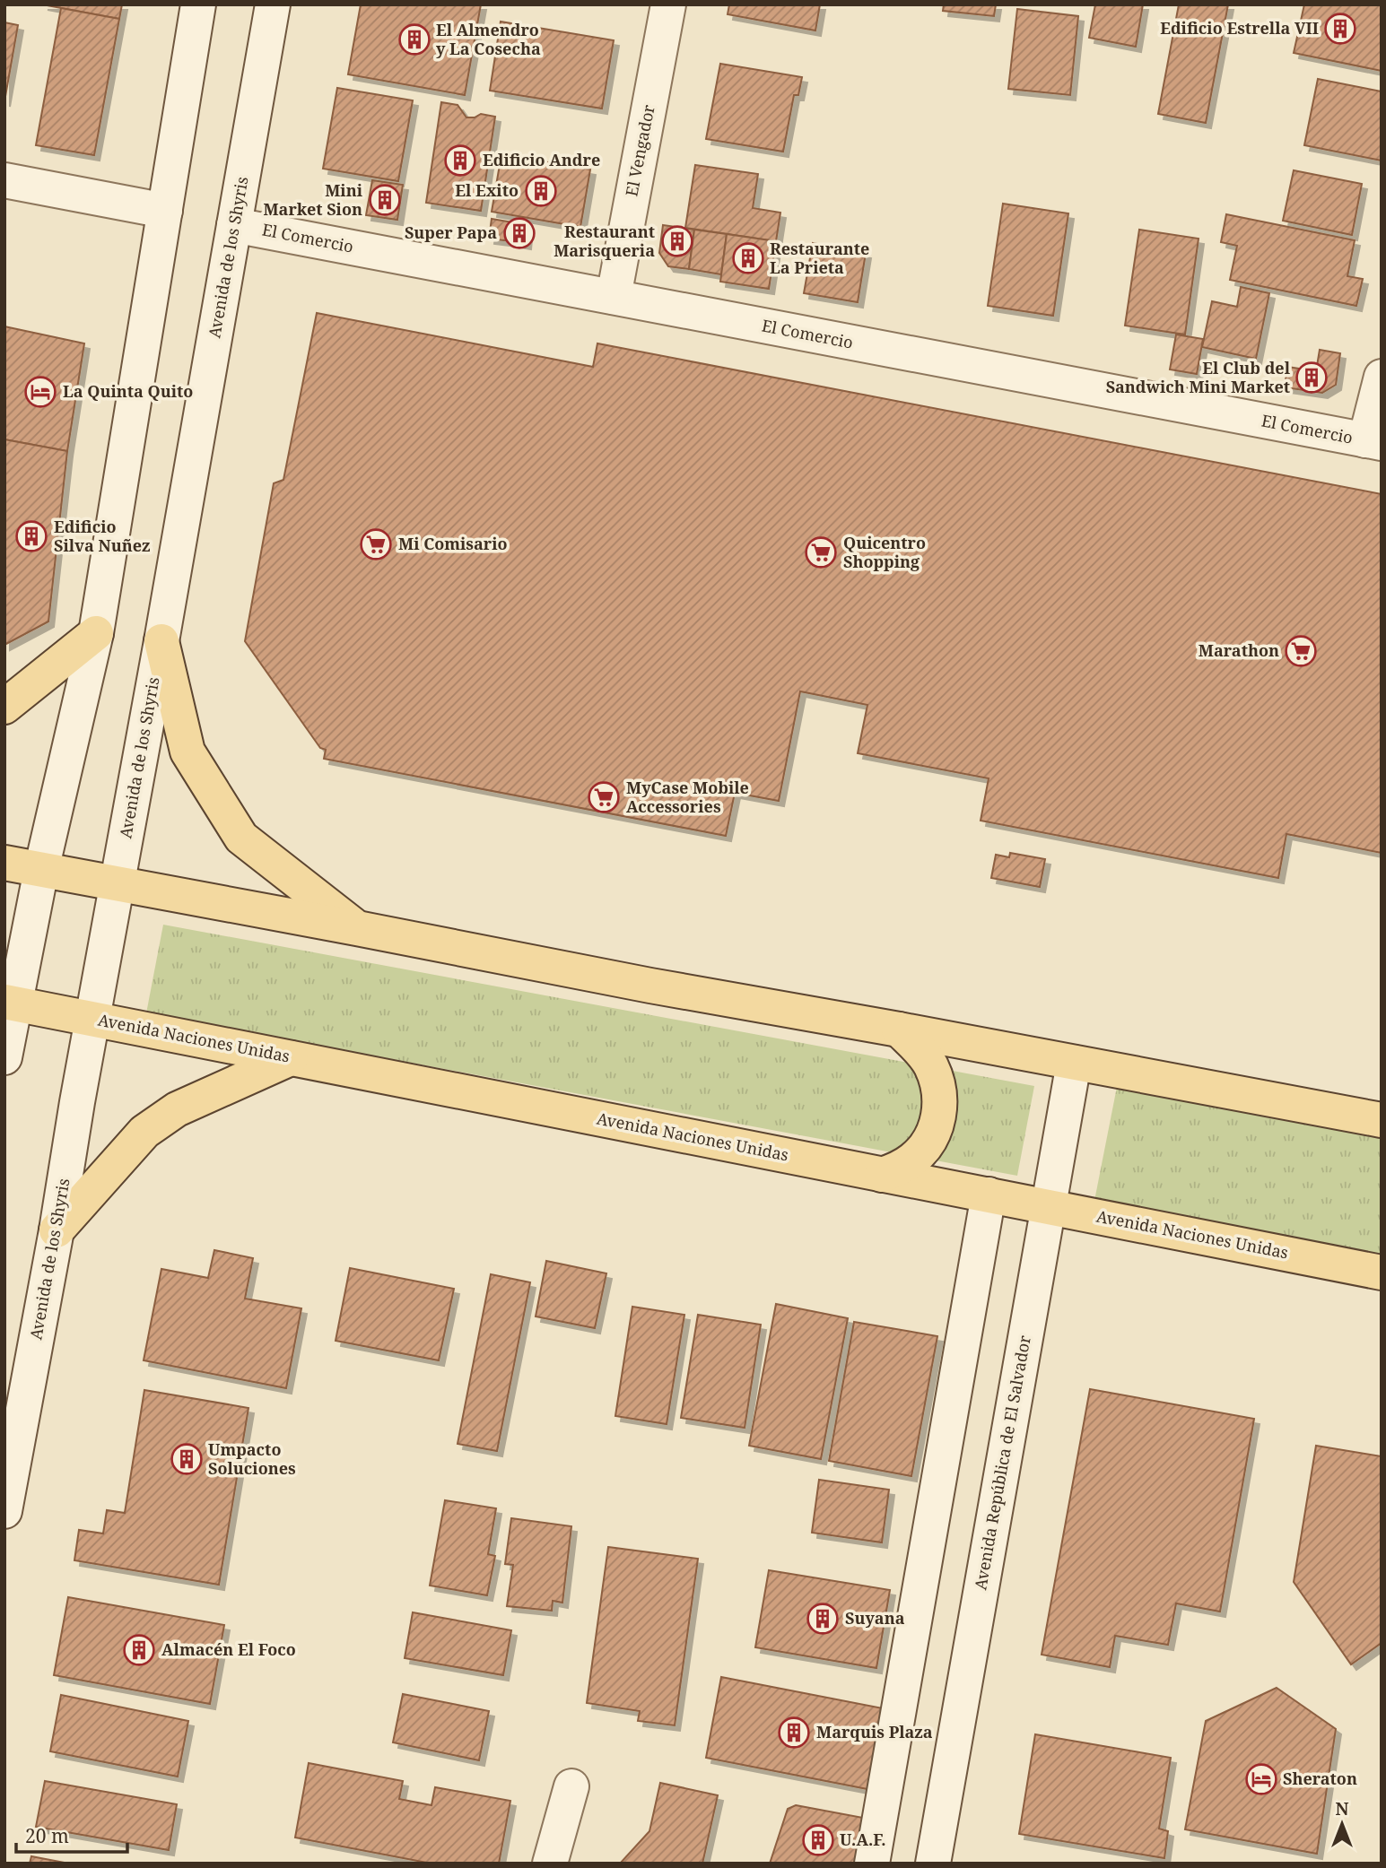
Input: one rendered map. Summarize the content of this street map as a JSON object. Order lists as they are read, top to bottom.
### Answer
{
  "streets": {
    "main road": ["Avenida Naciones Unidas"],
    "street": [
      "El Vengador",
      "El Comercio",
      "Avenida de los Shyris",
      "Avenida República de El Salvador"
    ]
  },
  "crossings": [
    ["El Vengador", "El Comercio"],
    ["El Comercio", "Avenida de los Shyris"],
    ["Avenida de los Shyris", "Avenida Naciones Unidas"],
    ["Avenida Naciones Unidas", "Avenida República de El Salvador"]
  ],
  "places": {
    "building": [
      "Edificio Estrella VII",
      "El Almendro y La Cosecha",
      "Edificio Andre",
      "El Exito",
      "Mini Market Sion",
      "Super Papa",
      "Restaurant Marisqueria",
      "Restaurante La Prieta",
      "El Club del Sandwich Mini Market",
      "Edificio Silva Nuñez",
      "Umpacto Soluciones",
      "Suyana",
      "Almacén El Foco",
      "Marquis Plaza",
      "U.A.F."
    ],
    "hotel": ["La Quinta Quito", "Sheraton"],
    "supermarket": [
      "Mi Comisario",
      "Quicentro Shopping",
      "Marathon",
      "MyCase Mobile Accessories"
    ]
  },
  "scale_bar": "20 m",
  "north": "top"
}
